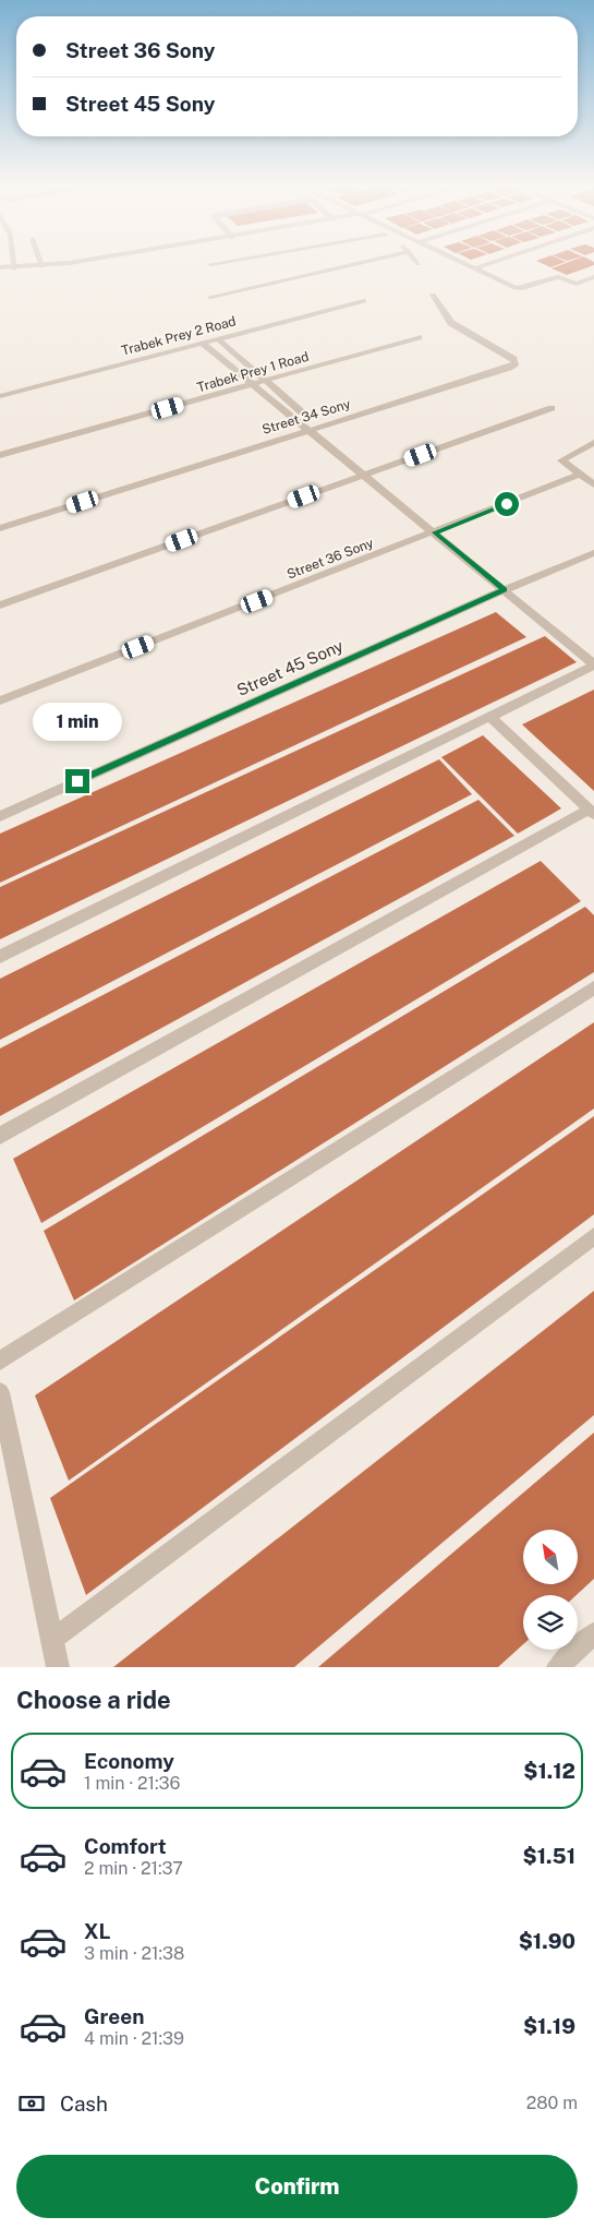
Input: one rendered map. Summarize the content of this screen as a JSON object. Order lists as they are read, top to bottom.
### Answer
{
  "streets": {
    "street": [
      "Trabek Prey 2 Road",
      "Trabek Prey 1 Road",
      "Street 34 Sony",
      "Street 36 Sony",
      "Street 45 Sony"
    ]
  },
  "north": "top left",
  "page": {
    "banner": ["Street 36 Sony", "Street 45 Sony"],
    "bubble": "1 min",
    "heading": "Choose a ride",
    "list": [
      {
        "name": "Economy",
        "note": "1 min · 21:36",
        "value": "$1.12"
      },
      {
        "name": "Comfort",
        "note": "2 min · 21:37",
        "value": "$1.51"
      },
      {
        "name": "XL",
        "note": "3 min · 21:38",
        "value": "$1.90"
      },
      {
        "name": "Green",
        "note": "4 min · 21:39",
        "value": "$1.19"
      }
    ],
    "pay": ["Cash", "280 m"],
    "buttons": "Confirm"
  }
}
